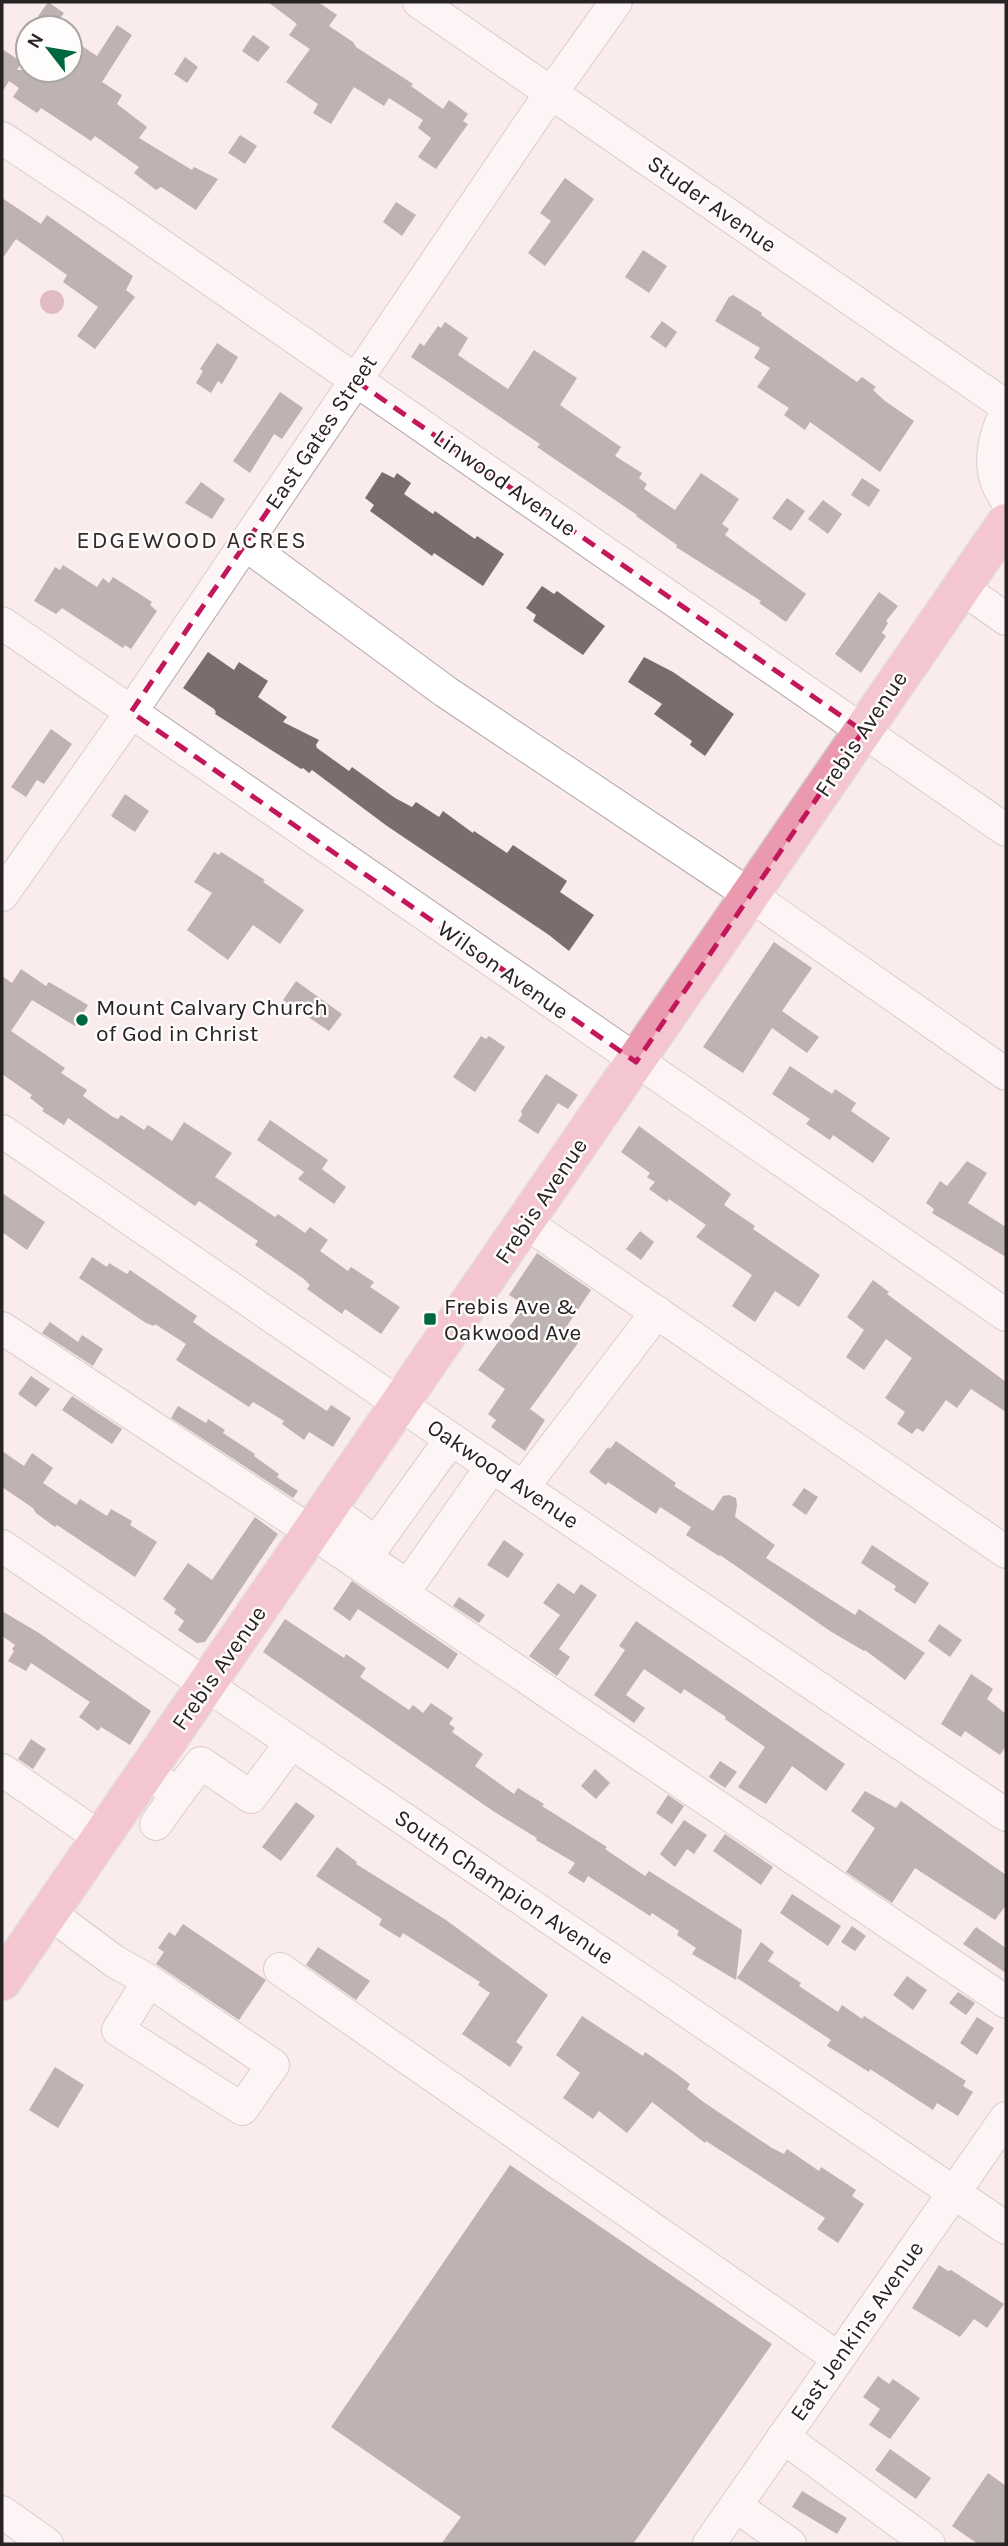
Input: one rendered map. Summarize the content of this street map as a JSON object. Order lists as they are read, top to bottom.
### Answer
{
  "streets": {
    "main road": ["Frebis Avenue"],
    "street": [
      "Studer Avenue",
      "East Gates Street",
      "Linwood Avenue",
      "Wilson Avenue",
      "Oakwood Avenue",
      "South Champion Avenue",
      "East Jenkins Avenue"
    ]
  },
  "crossings": [
    ["Studer Avenue", "East Gates Street"],
    ["East Gates Street", "Linwood Avenue"],
    ["East Gates Street", "Wilson Avenue"],
    ["Linwood Avenue", "Frebis Avenue"],
    ["Frebis Avenue", "Wilson Avenue"],
    ["Frebis Avenue", "Oakwood Avenue"],
    ["Frebis Avenue", "South Champion Avenue"],
    ["South Champion Avenue", "East Jenkins Avenue"]
  ],
  "districts": ["EDGEWOOD ACRES"],
  "places": {
    "other": ["Mount Calvary Church of God in Christ"],
    "transit": ["Frebis Ave & Oakwood Ave"]
  },
  "north": "top left"
}
